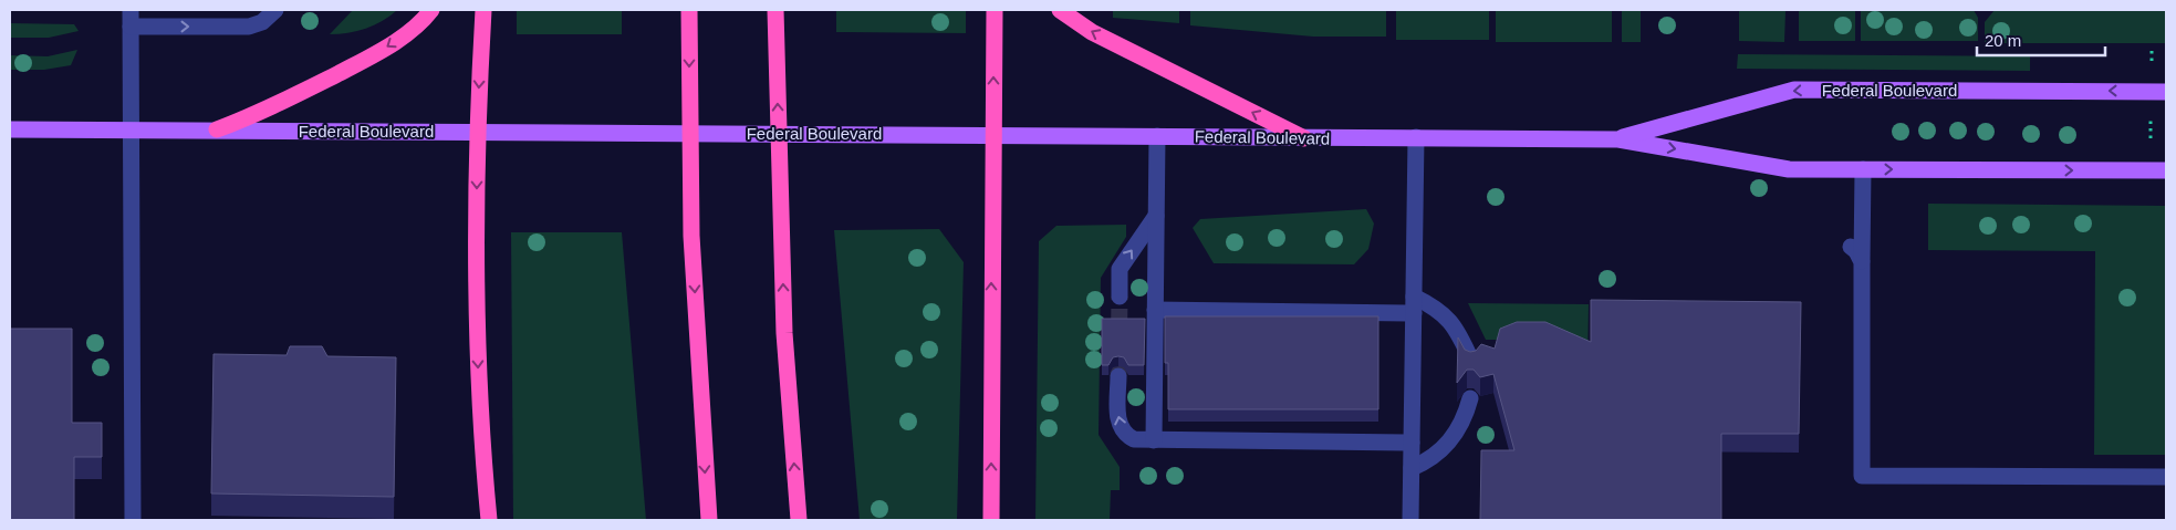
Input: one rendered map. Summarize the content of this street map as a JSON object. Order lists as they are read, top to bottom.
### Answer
{
  "streets": {
    "main road": ["Federal Boulevard"]
  },
  "scale_bar": "20 m"
}
